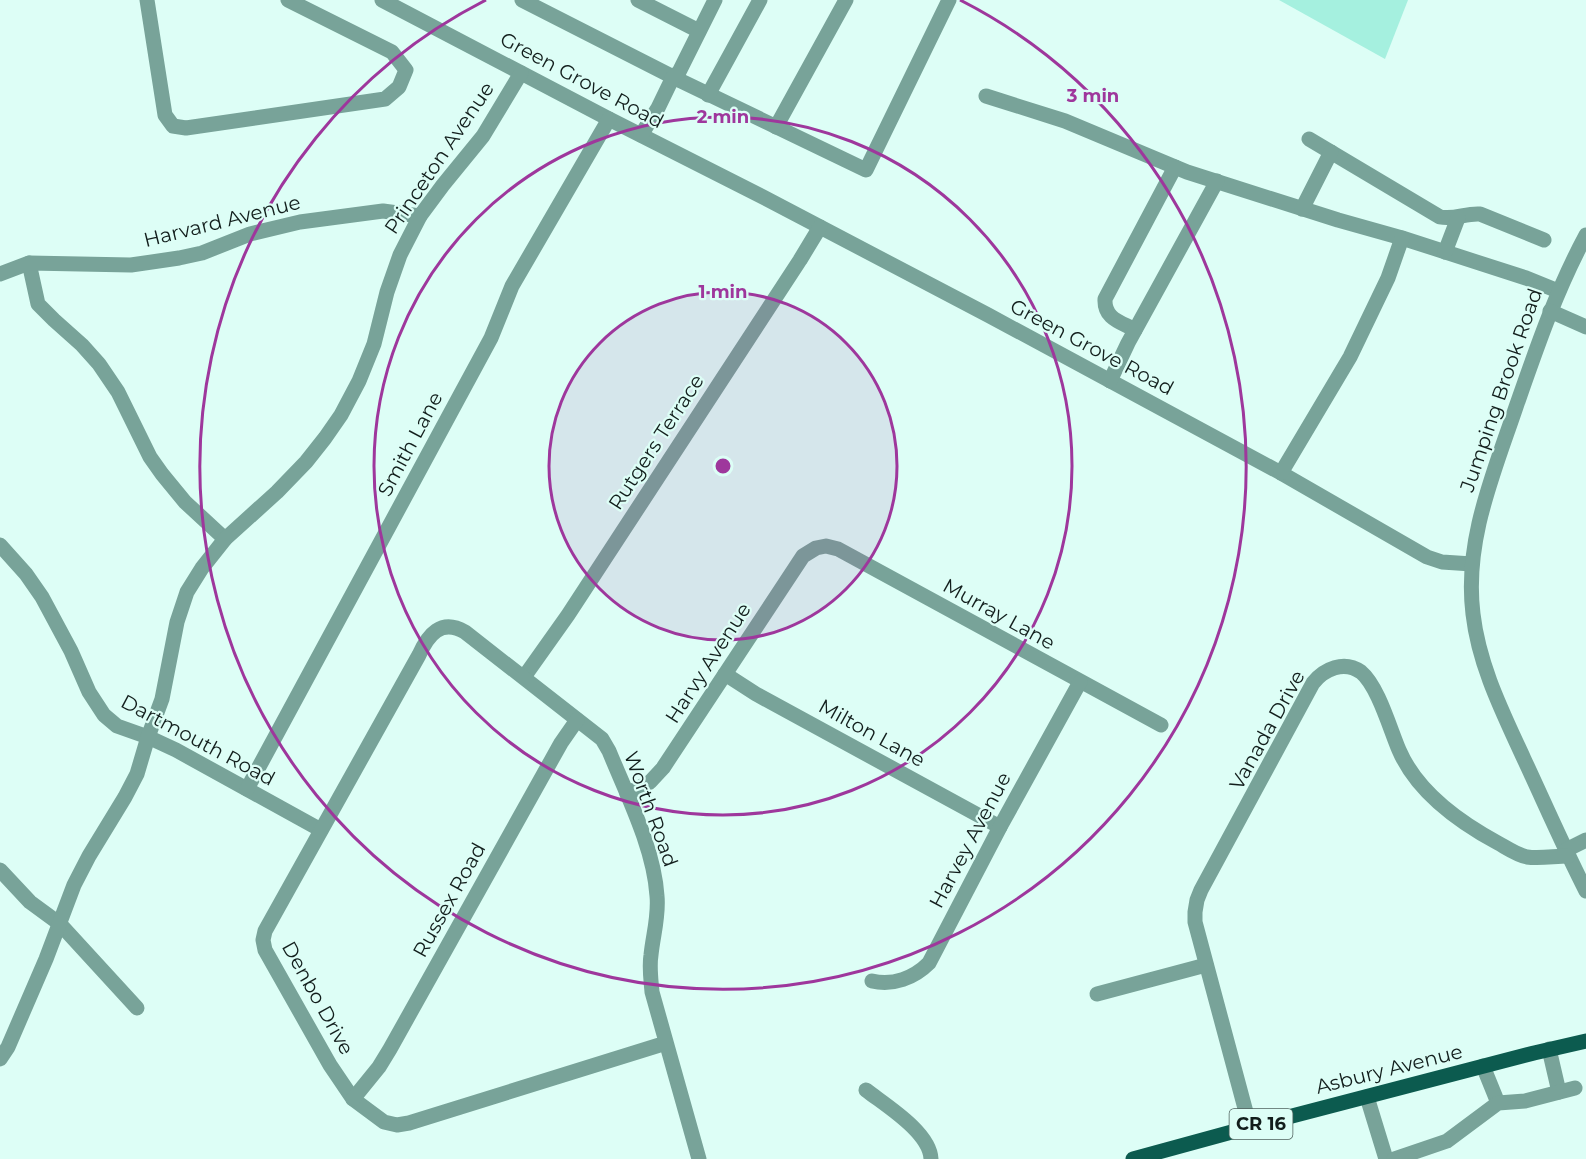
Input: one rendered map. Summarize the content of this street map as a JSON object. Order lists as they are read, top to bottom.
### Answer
{
  "streets": {
    "main road": ["Asbury Avenue", "CR 16"],
    "street": [
      "Green Grove Road",
      "Princeton Avenue",
      "Harvard Avenue",
      "Jumping Brook Road",
      "Rutgers Terrace",
      "Smith Lane",
      "Murray Lane",
      "Harvy Avenue",
      "Vanada Drive",
      "Milton Lane",
      "Dartmouth Road",
      "Worth Road",
      "Harvey Avenue",
      "Russex Road",
      "Denbo Drive"
    ]
  },
  "crossings": [
    ["Green Grove Road", "Princeton Avenue"],
    ["Green Grove Road", "Jumping Brook Road"],
    ["Green Grove Road", "Rutgers Terrace"],
    ["Green Grove Road", "Smith Lane"],
    ["Princeton Avenue", "Harvard Avenue"],
    ["Princeton Avenue", "Dartmouth Road"],
    ["Rutgers Terrace", "Worth Road"],
    ["Smith Lane", "Dartmouth Road"],
    ["Murray Lane", "Harvy Avenue"],
    ["Murray Lane", "Harvey Avenue"],
    ["Harvy Avenue", "Milton Lane"],
    ["Harvy Avenue", "Worth Road"],
    ["Vanada Drive", "Asbury Avenue"],
    ["Milton Lane", "Harvey Avenue"],
    ["Dartmouth Road", "Denbo Drive"],
    ["Worth Road", "Russex Road"],
    ["Worth Road", "Denbo Drive"],
    ["Russex Road", "Denbo Drive"]
  ],
  "rings": ["3 min", "2 min", "1 min"]
}
